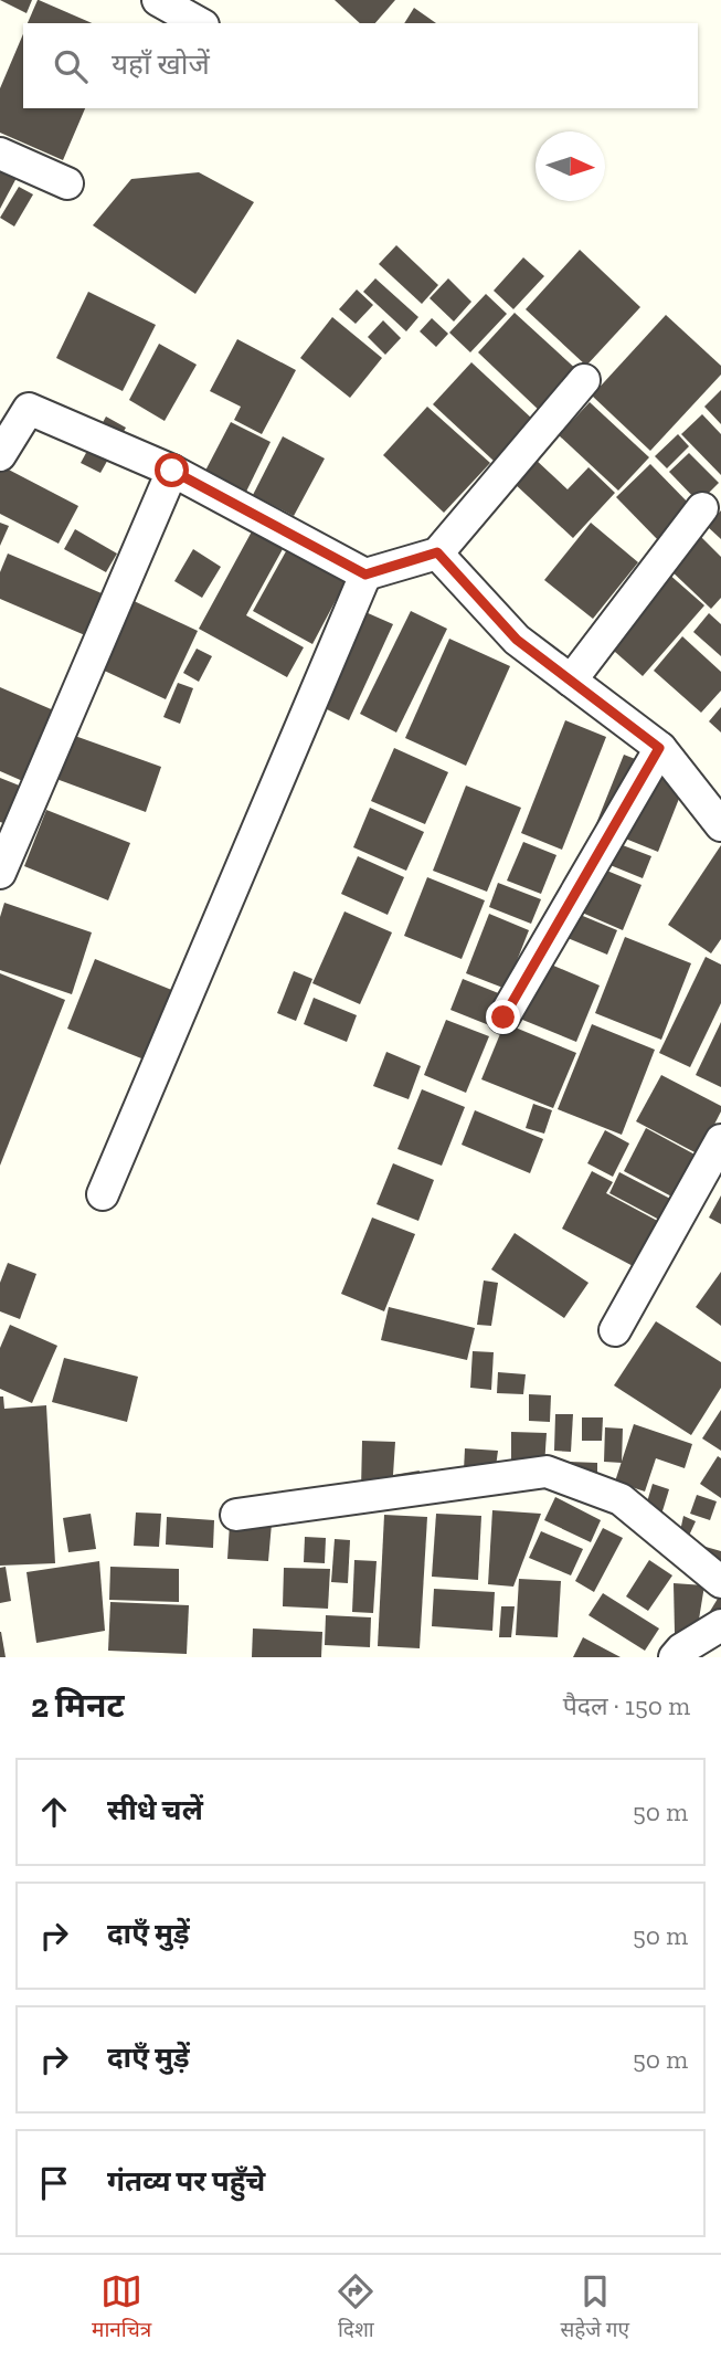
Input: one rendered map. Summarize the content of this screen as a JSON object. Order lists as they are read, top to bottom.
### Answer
{
  "north": "right",
  "page": {
    "search": "यहाँ खोजें",
    "heading": ["2 मिनट", "पैदल · 150 m"],
    "list": [
      ["सीधे चलें", "50 m"],
      ["दाएँ मुड़ें", "50 m"],
      ["दाएँ मुड़ें", "50 m"],
      "गंतव्य पर पहुँचे"
    ],
    "nav": ["मानचित्र", "दिशा", "सहेजे गए"]
  }
}
